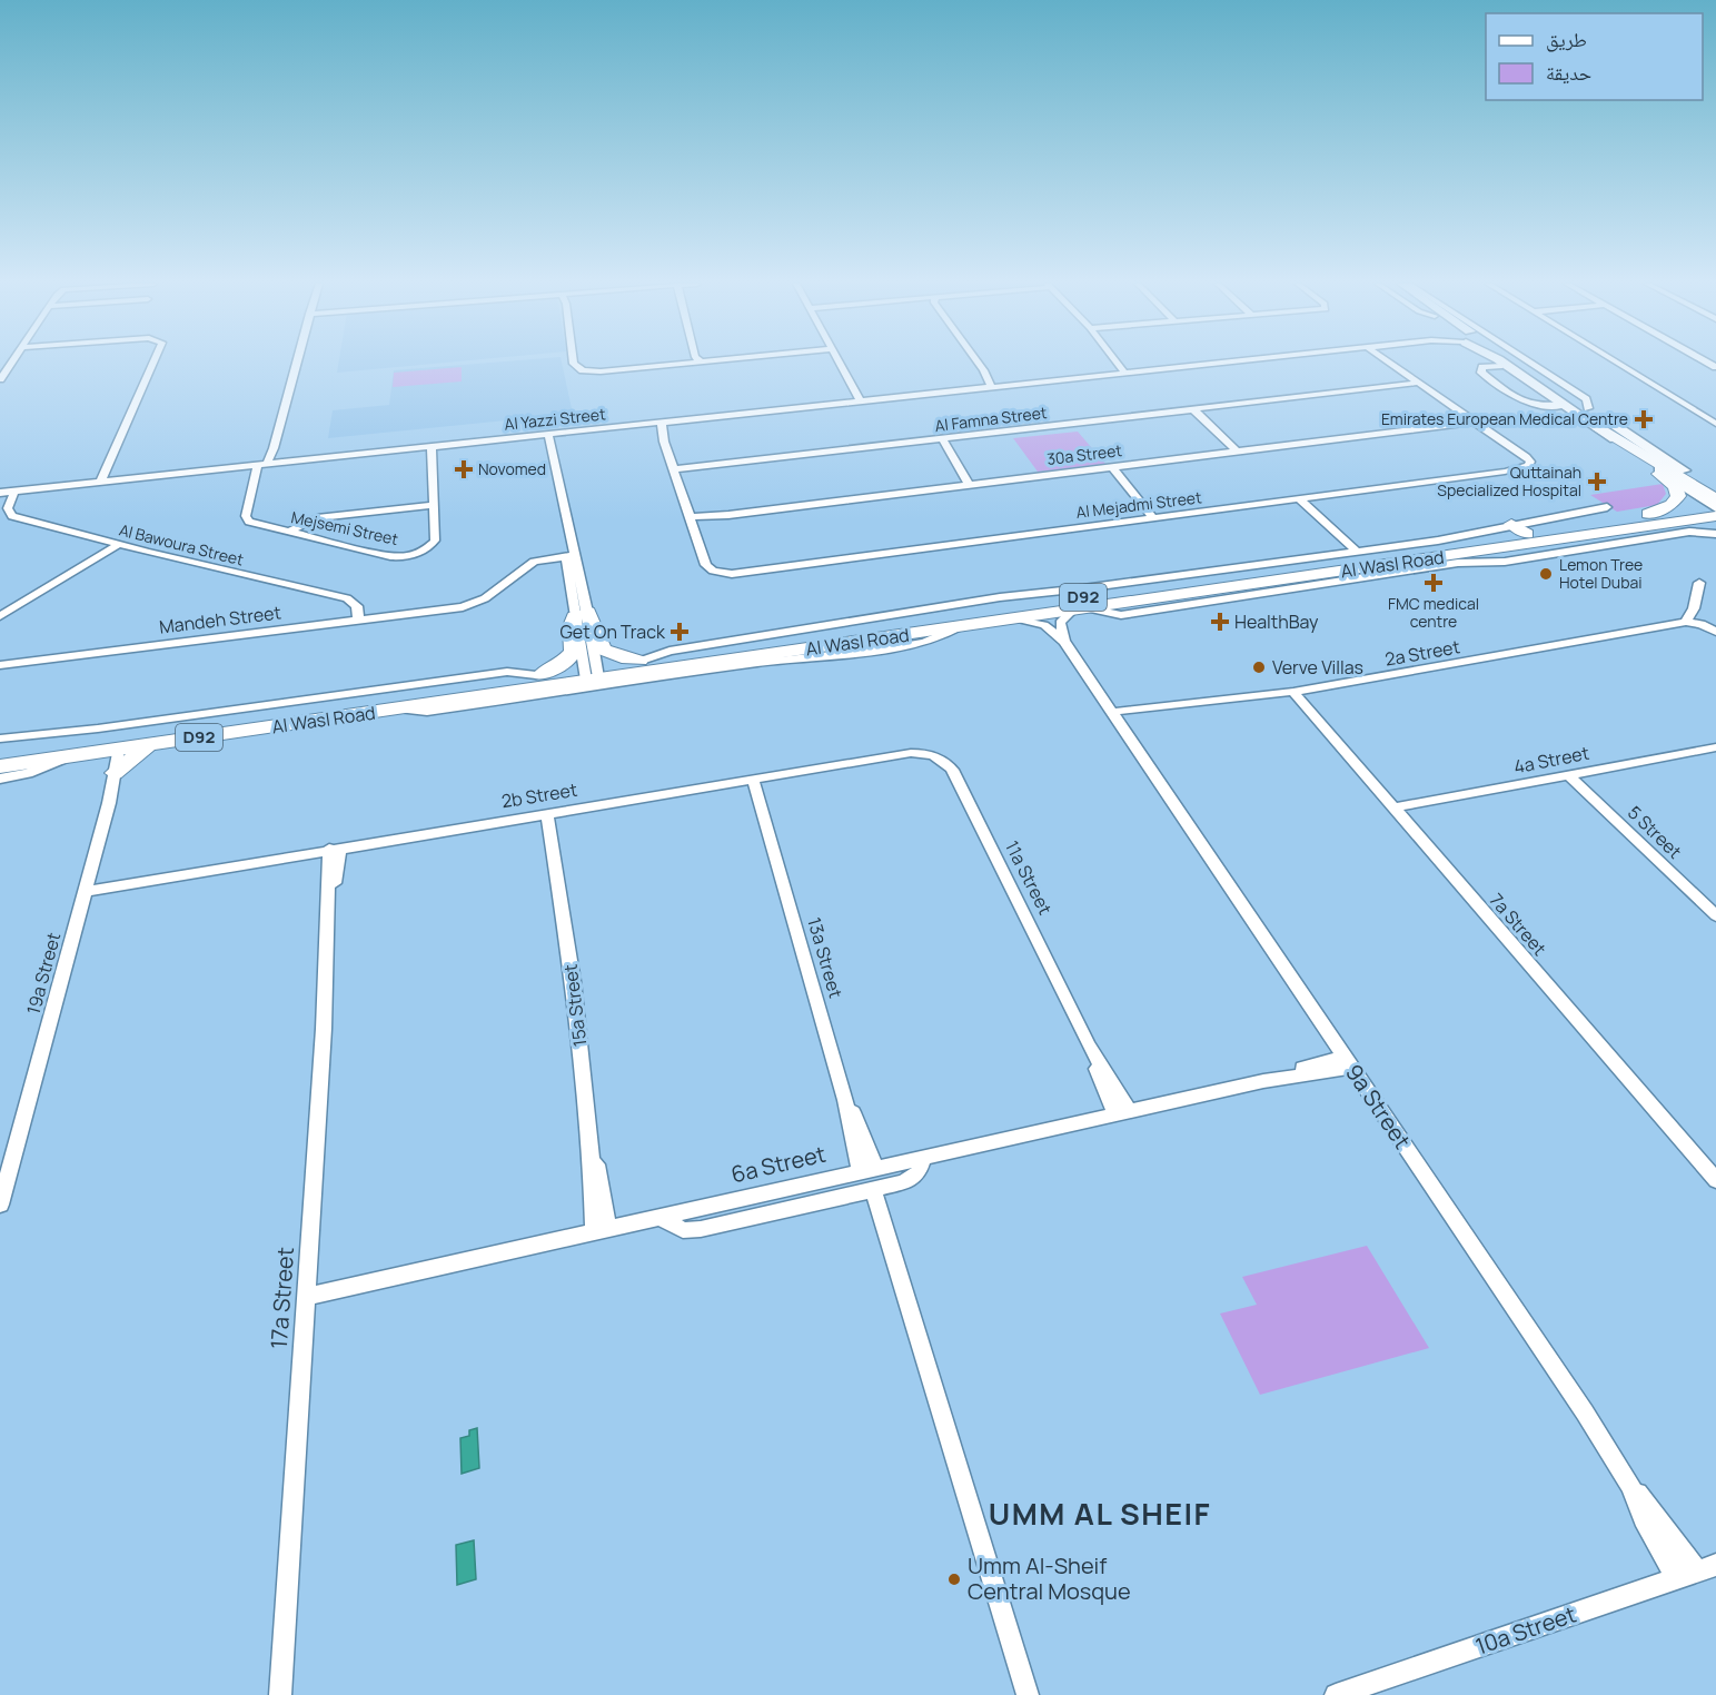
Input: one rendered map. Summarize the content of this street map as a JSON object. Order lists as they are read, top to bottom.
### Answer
{
  "streets": {
    "main road": ["Al Wasl Road", "D92"],
    "street": [
      "Al Yazzi Street",
      "Al Famna Street",
      "30a Street",
      "Al Mejadmi Street",
      "Mejsemi Street",
      "Al Bawoura Street",
      "Mandeh Street",
      "2a Street",
      "4a Street",
      "2b Street",
      "5 Street",
      "11a Street",
      "7a Street",
      "13a Street",
      "19a Street",
      "15a Street",
      "9a Street",
      "6a Street",
      "17a Street",
      "10a Street"
    ]
  },
  "crossings": [
    ["Al Yazzi Street", "Al Mejadmi Street"],
    ["Al Yazzi Street", "Mejsemi Street"],
    ["Al Yazzi Street", "Al Bawoura Street"],
    ["Al Famna Street", "Al Mejadmi Street"],
    ["30a Street", "Al Mejadmi Street"],
    ["Al Bawoura Street", "Mandeh Street"],
    ["Al Wasl Road", "19a Street"],
    ["Al Wasl Road", "9a Street"],
    ["2a Street", "7a Street"],
    ["2a Street", "9a Street"],
    ["4a Street", "5 Street"],
    ["4a Street", "7a Street"],
    ["2b Street", "11a Street"],
    ["2b Street", "13a Street"],
    ["2b Street", "19a Street"],
    ["2b Street", "15a Street"],
    ["2b Street", "17a Street"],
    ["11a Street", "6a Street"],
    ["13a Street", "6a Street"],
    ["15a Street", "6a Street"],
    ["9a Street", "6a Street"],
    ["9a Street", "10a Street"],
    ["6a Street", "17a Street"]
  ],
  "districts": ["UMM AL SHEIF"],
  "places": {
    "health": [
      "Emirates European Medical Centre",
      "Novomed",
      "Quttainah Specialized Hospital",
      "FMC medical centre",
      "HealthBay",
      "Get On Track"
    ],
    "other": ["Lemon Tree Hotel Dubai", "Verve Villas", "Umm Al-Sheif Central Mosque"]
  },
  "legend": ["طريق", "حديقة"]
}
